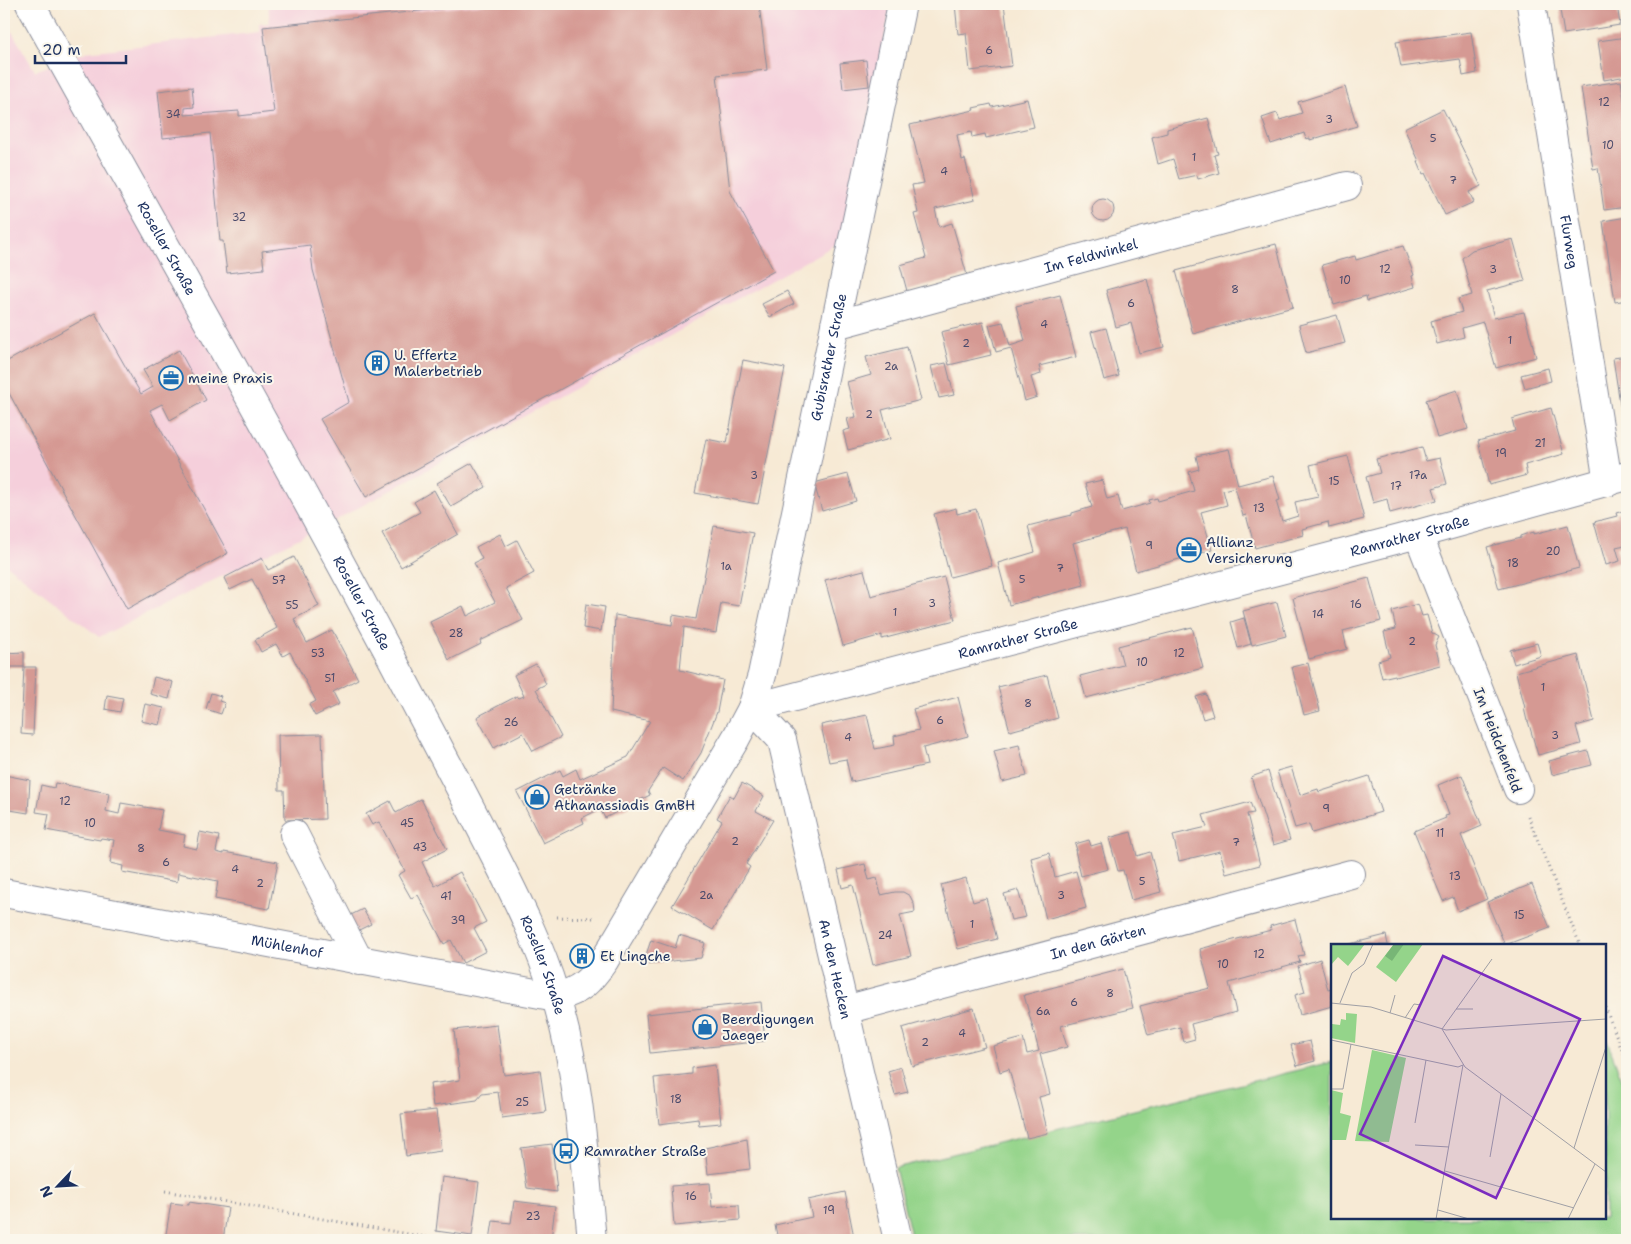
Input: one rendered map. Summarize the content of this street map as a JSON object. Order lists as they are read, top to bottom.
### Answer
{
  "streets": {
    "street": [
      "Flurweg",
      "Roseller Straße",
      "Im Feldwinkel",
      "Gubisrather Straße",
      "Ramrather Straße",
      "Im Heidchenfeld",
      "In den Gärten",
      "Mühlenhof",
      "An den Hecken"
    ]
  },
  "crossings": [
    ["Flurweg", "Ramrather Straße"],
    ["Roseller Straße", "Mühlenhof"],
    ["Im Feldwinkel", "Gubisrather Straße"],
    ["Gubisrather Straße", "Ramrather Straße"],
    ["Gubisrather Straße", "An den Hecken"],
    ["Ramrather Straße", "Im Heidchenfeld"],
    ["Ramrather Straße", "An den Hecken"],
    ["In den Gärten", "An den Hecken"]
  ],
  "places": {
    "building": ["U. Effertz Malerbetrieb", "Et Lingche"],
    "office": ["meine Praxis", "Allianz Versicherung"],
    "shop": ["Getränke Athanassiadis GmBH", "Beerdigungen Jaeger"],
    "bus stop": ["Ramrather Straße"]
  },
  "house_numbers": [
    "6",
    "12",
    "34",
    "3",
    "5",
    "10",
    "1",
    "4",
    "7",
    "32",
    "12",
    "3",
    "10",
    "8",
    "6",
    "4",
    "1",
    "2",
    "2a",
    "2",
    "21",
    "19",
    "3",
    "17a",
    "15",
    "17",
    "13",
    "9",
    "20",
    "18",
    "1a",
    "7",
    "5",
    "57",
    "3",
    "16",
    "55",
    "1",
    "14",
    "28",
    "2",
    "53",
    "12",
    "10",
    "51",
    "1",
    "8",
    "6",
    "26",
    "3",
    "4",
    "12",
    "9",
    "10",
    "45",
    "11",
    "2",
    "7",
    "43",
    "8",
    "6",
    "4",
    "13",
    "5",
    "2",
    "2a",
    "3",
    "41",
    "15",
    "39",
    "1",
    "24",
    "12",
    "10",
    "8",
    "6",
    "6a",
    "4",
    "2",
    "18",
    "25",
    "16",
    "19",
    "23"
  ],
  "scale_bar": "20 m",
  "north": "bottom left"
}
